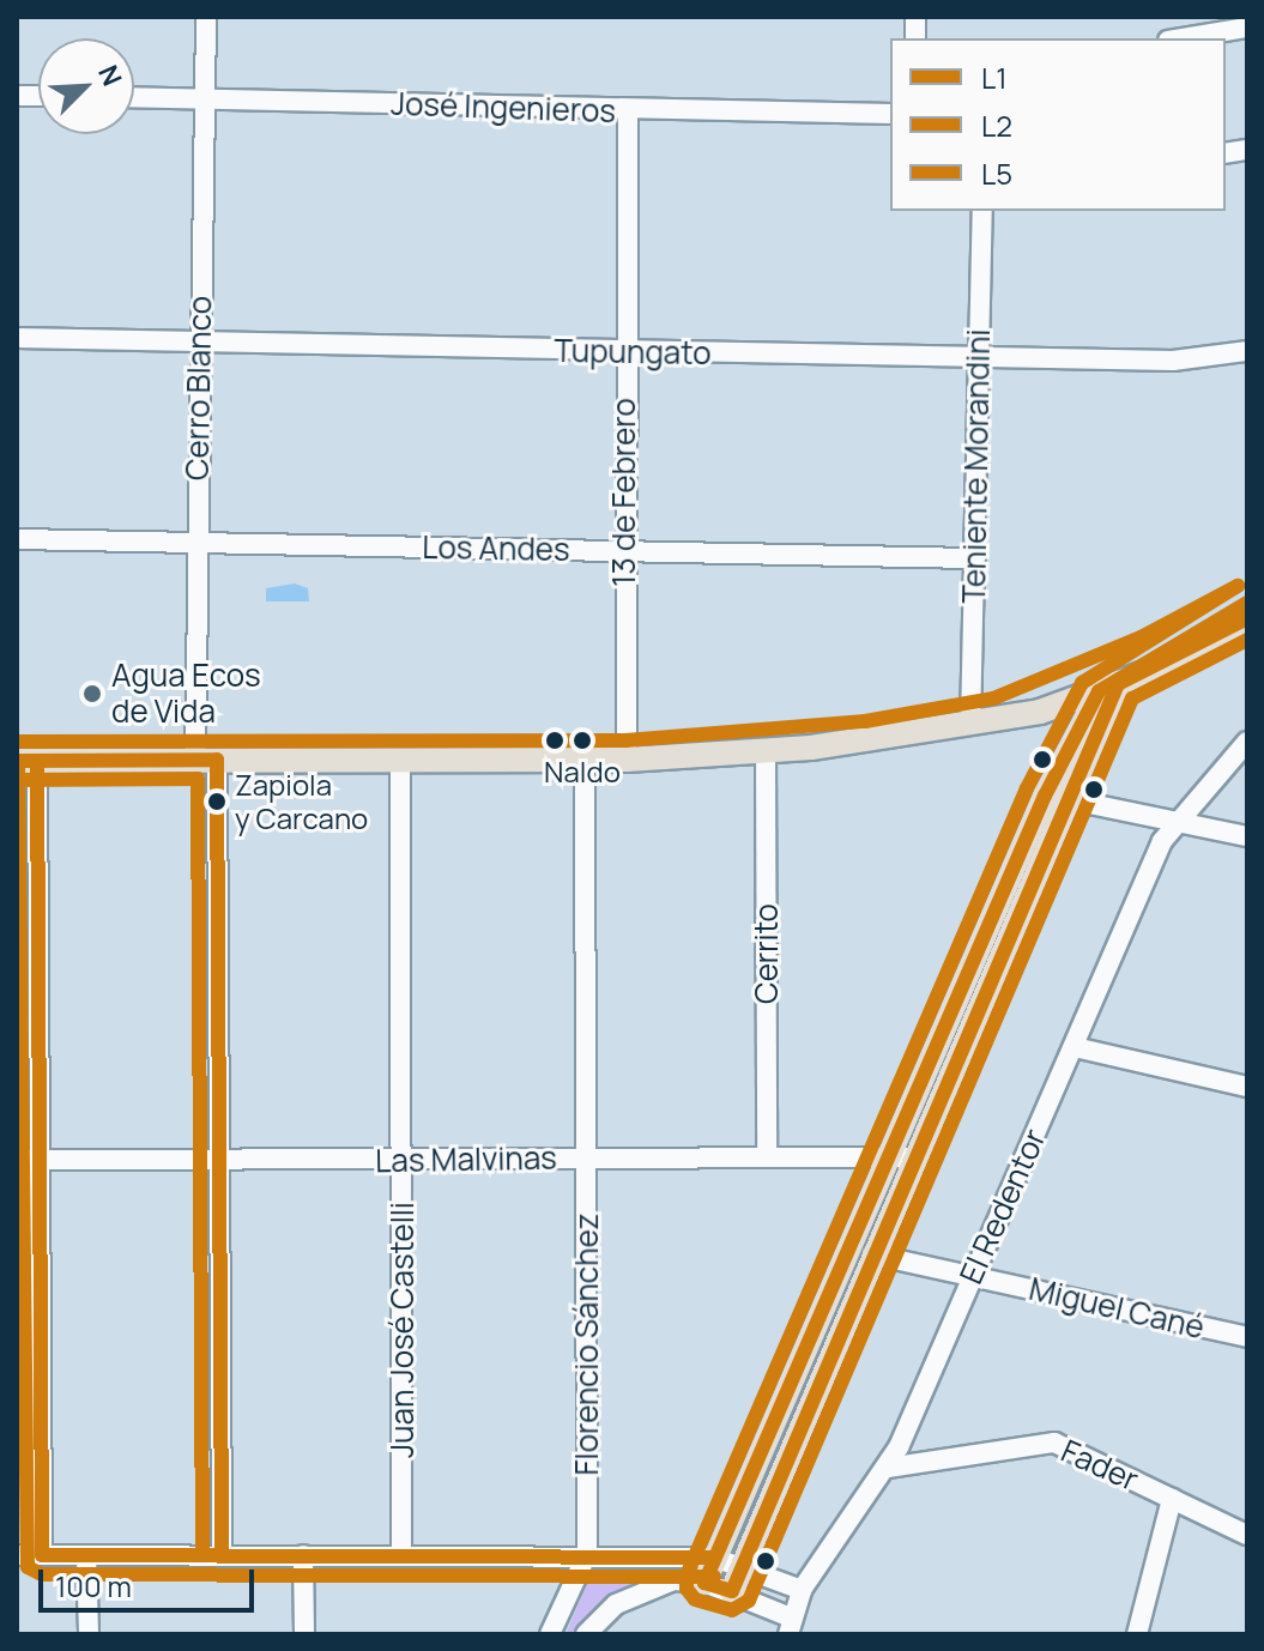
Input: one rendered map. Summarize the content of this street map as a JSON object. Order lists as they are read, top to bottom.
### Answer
{
  "streets": {
    "street": [
      "José Ingenieros",
      "Tupungato",
      "Cerro Blanco",
      "Teniente Morandini",
      "13 de Febrero",
      "Los Andes",
      "Cerrito",
      "Las Malvinas",
      "El Redentor",
      "Miguel Cané",
      "Juan José Castelli",
      "Florencio Sánchez",
      "Fader"
    ]
  },
  "crossings": [
    ["José Ingenieros", "Cerro Blanco"],
    ["José Ingenieros", "13 de Febrero"],
    ["Tupungato", "Cerro Blanco"],
    ["Tupungato", "Teniente Morandini"],
    ["Tupungato", "13 de Febrero"],
    ["Cerro Blanco", "Los Andes"],
    ["Cerro Blanco", "Las Malvinas"],
    ["Teniente Morandini", "Los Andes"],
    ["13 de Febrero", "Los Andes"],
    ["Cerrito", "Las Malvinas"],
    ["Las Malvinas", "Juan José Castelli"],
    ["Las Malvinas", "Florencio Sánchez"],
    ["El Redentor", "Miguel Cané"],
    ["El Redentor", "Fader"]
  ],
  "places": ["Agua Ecos de Vida", "Naldo", "Zapiola y Carcano"],
  "lines": ["transit line L2", "transit line L5", "transit line L1"],
  "legend": ["L1", "L2", "L5"],
  "scale_bar": "100 m",
  "north": "top right"
}
